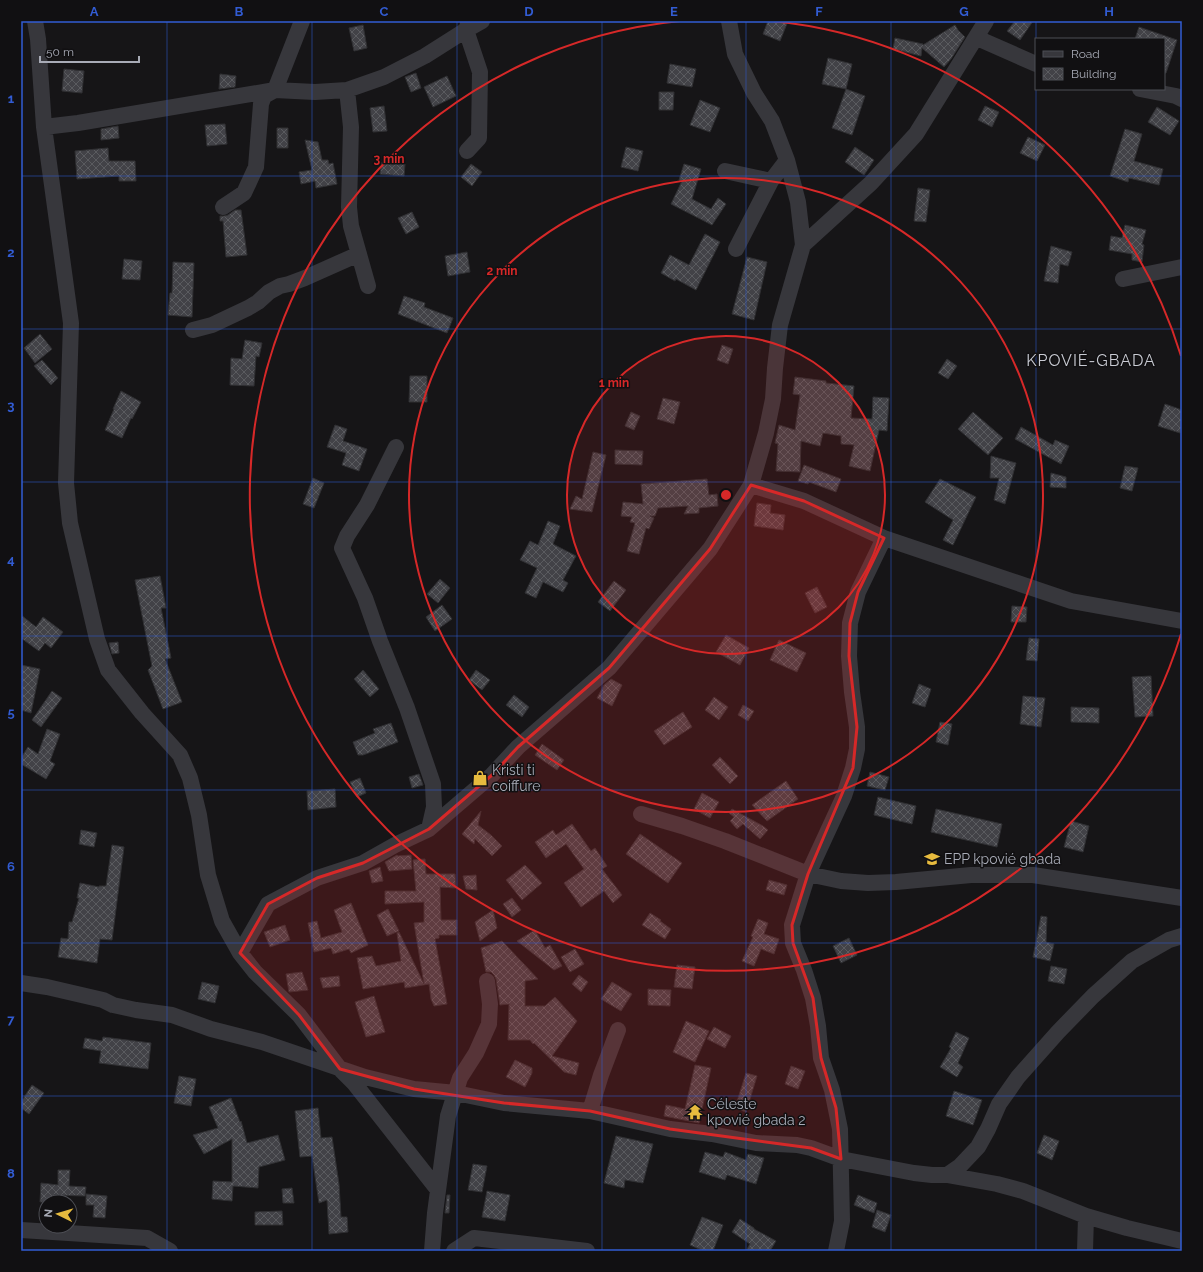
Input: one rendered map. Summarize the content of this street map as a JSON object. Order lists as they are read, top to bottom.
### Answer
{
  "districts": ["KPOVIÉ-GBADA"],
  "places": {
    "shop": ["Kristi ti coiffure"],
    "school or university": ["EPP kpovié gbada"],
    "temple": ["Céleste kpovié gbada 2"]
  },
  "legend": ["Road", "Building"],
  "scale_bar": "50 m",
  "north": "left",
  "grid": {
    "columns": [
      "A",
      "B",
      "C",
      "D",
      "E",
      "F",
      "G",
      "H"
    ],
    "rows": [
      "1",
      "2",
      "3",
      "4",
      "5",
      "6",
      "7",
      "8"
    ]
  },
  "rings": ["3 min", "2 min", "1 min"]
}
